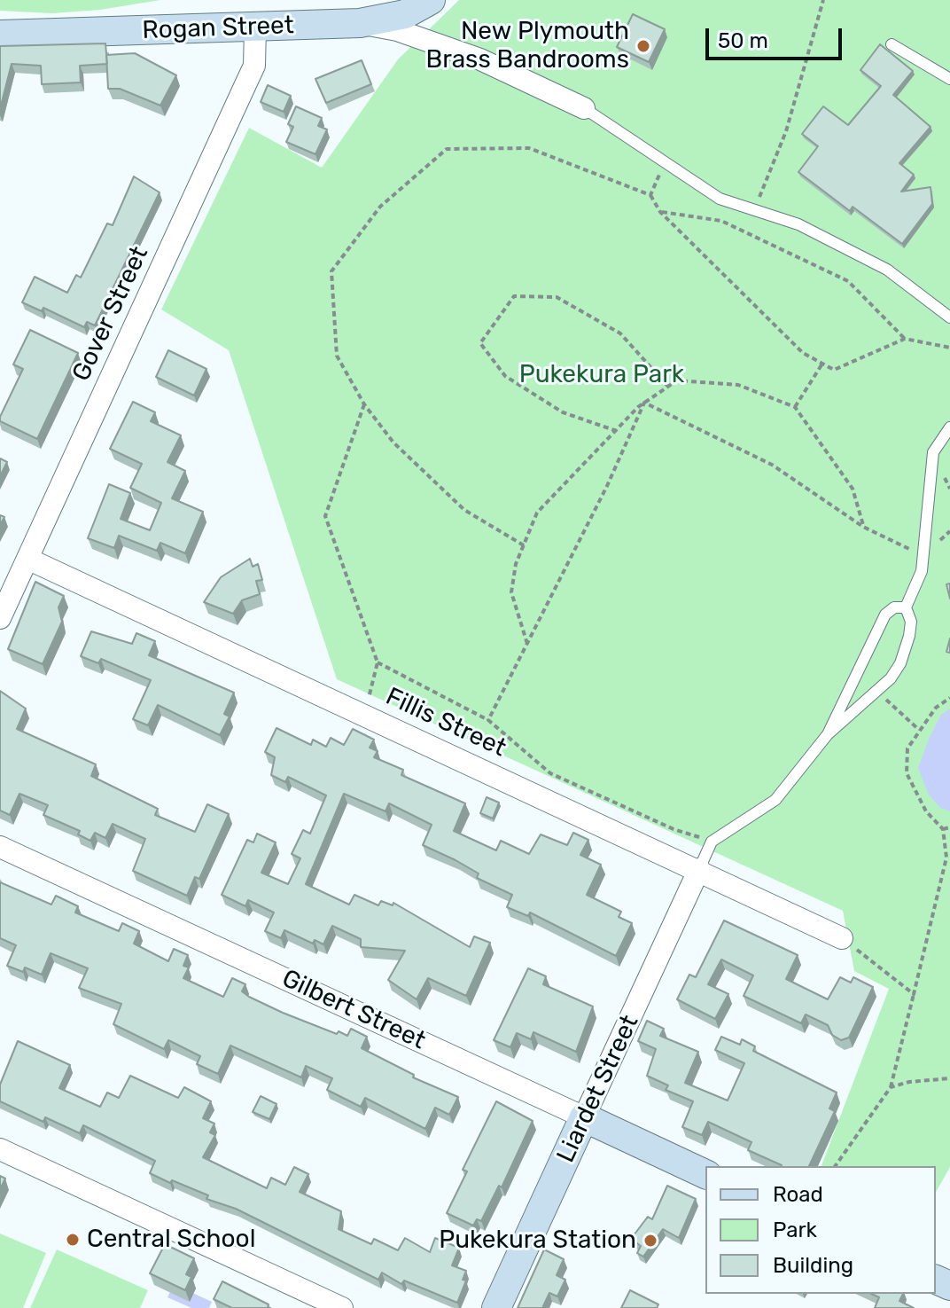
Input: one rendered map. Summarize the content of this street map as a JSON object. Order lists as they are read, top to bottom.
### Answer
{
  "streets": {
    "street": [
      "Rogan Street",
      "Gover Street",
      "Fillis Street",
      "Gilbert Street",
      "Liardet Street"
    ]
  },
  "crossings": [
    ["Rogan Street", "Gover Street"],
    ["Gover Street", "Fillis Street"],
    ["Fillis Street", "Liardet Street"],
    ["Gilbert Street", "Liardet Street"]
  ],
  "parks": ["Pukekura Park"],
  "places": ["New Plymouth Brass Bandrooms", "Central School", "Pukekura Station"],
  "legend": ["Road", "Park", "Building"],
  "scale_bar": "50 m"
}
